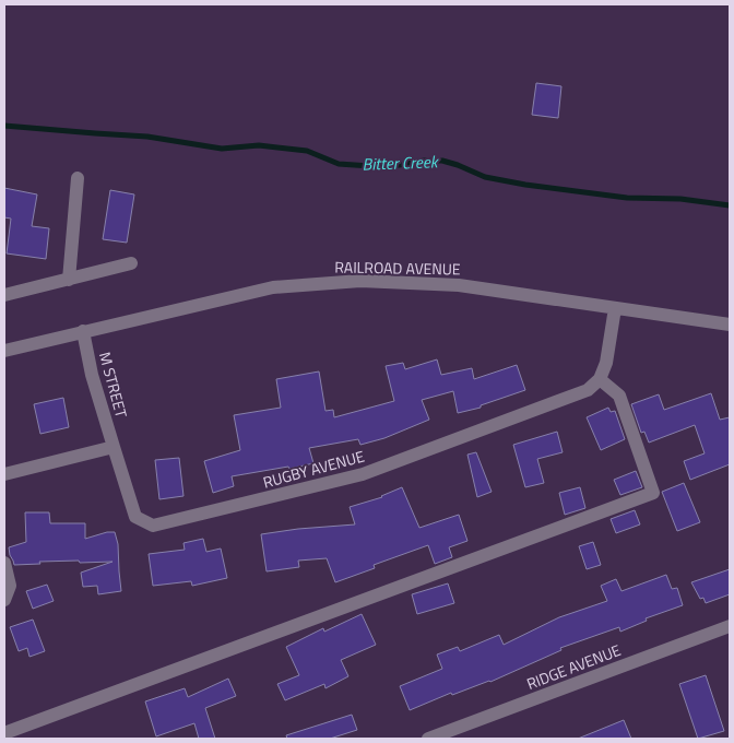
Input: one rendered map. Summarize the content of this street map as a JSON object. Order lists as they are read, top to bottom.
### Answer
{
  "streets": {
    "street": [
      "RAILROAD AVENUE",
      "M STREET",
      "RUGBY AVENUE",
      "RIDGE AVENUE"
    ]
  },
  "crossings": [
    ["RAILROAD AVENUE", "M STREET"],
    ["M STREET", "RUGBY AVENUE"]
  ],
  "water": ["Bitter Creek"]
}
